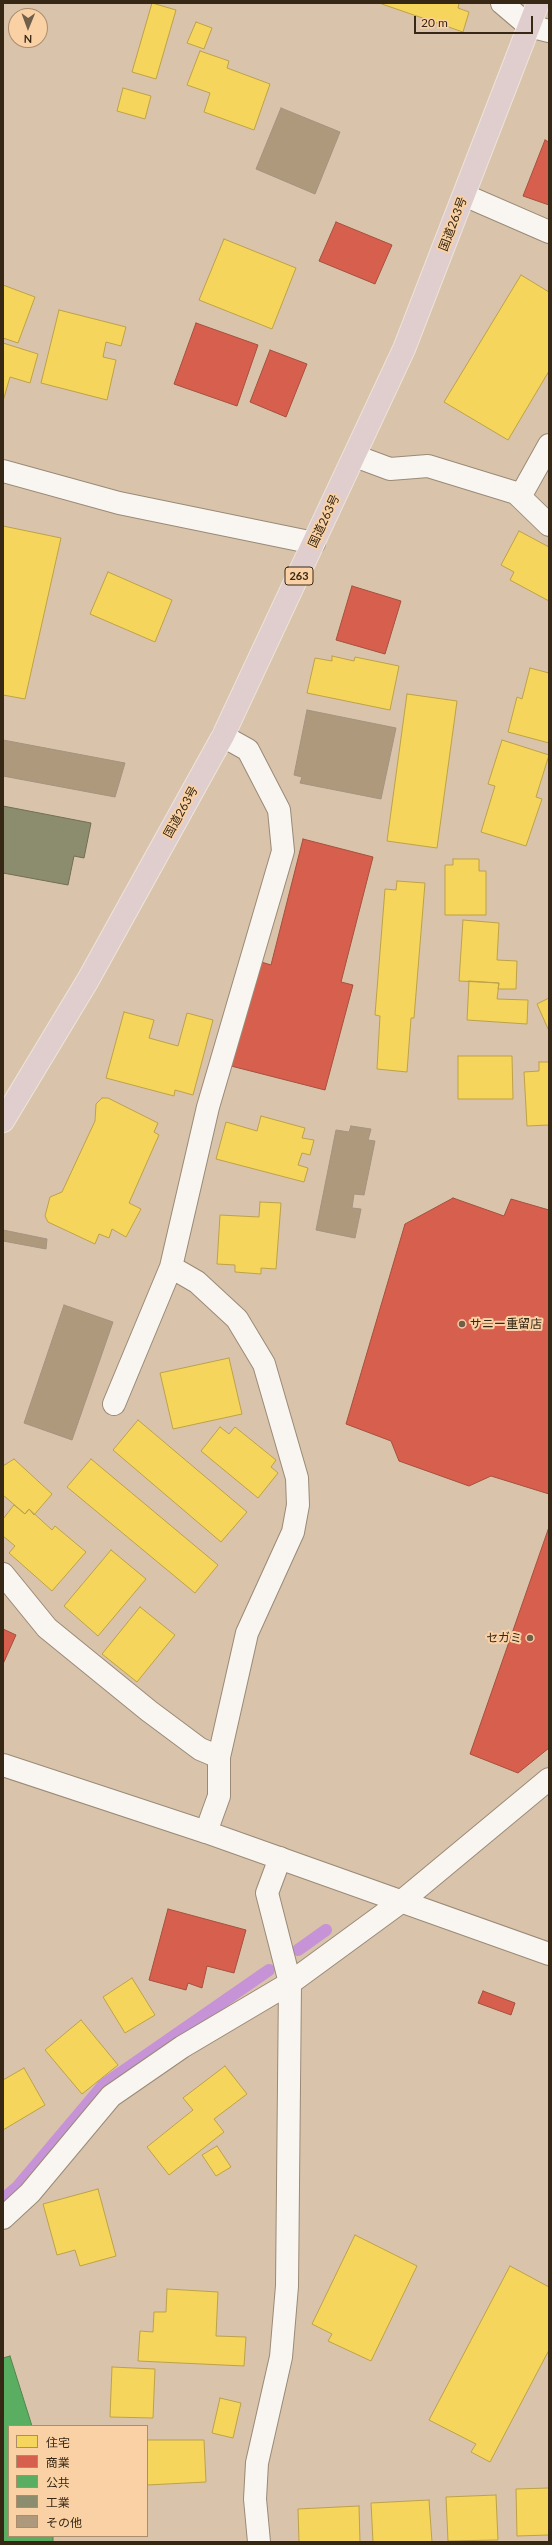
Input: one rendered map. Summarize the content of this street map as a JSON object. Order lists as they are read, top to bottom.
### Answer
{
  "streets": {
    "highway": ["国道263号", "263"]
  },
  "places": ["サニー重留店", "セガミ"],
  "legend": [
    "住宅",
    "商業",
    "公共",
    "工業",
    "その他"
  ],
  "scale_bar": "20 m",
  "north": "bottom"
}
